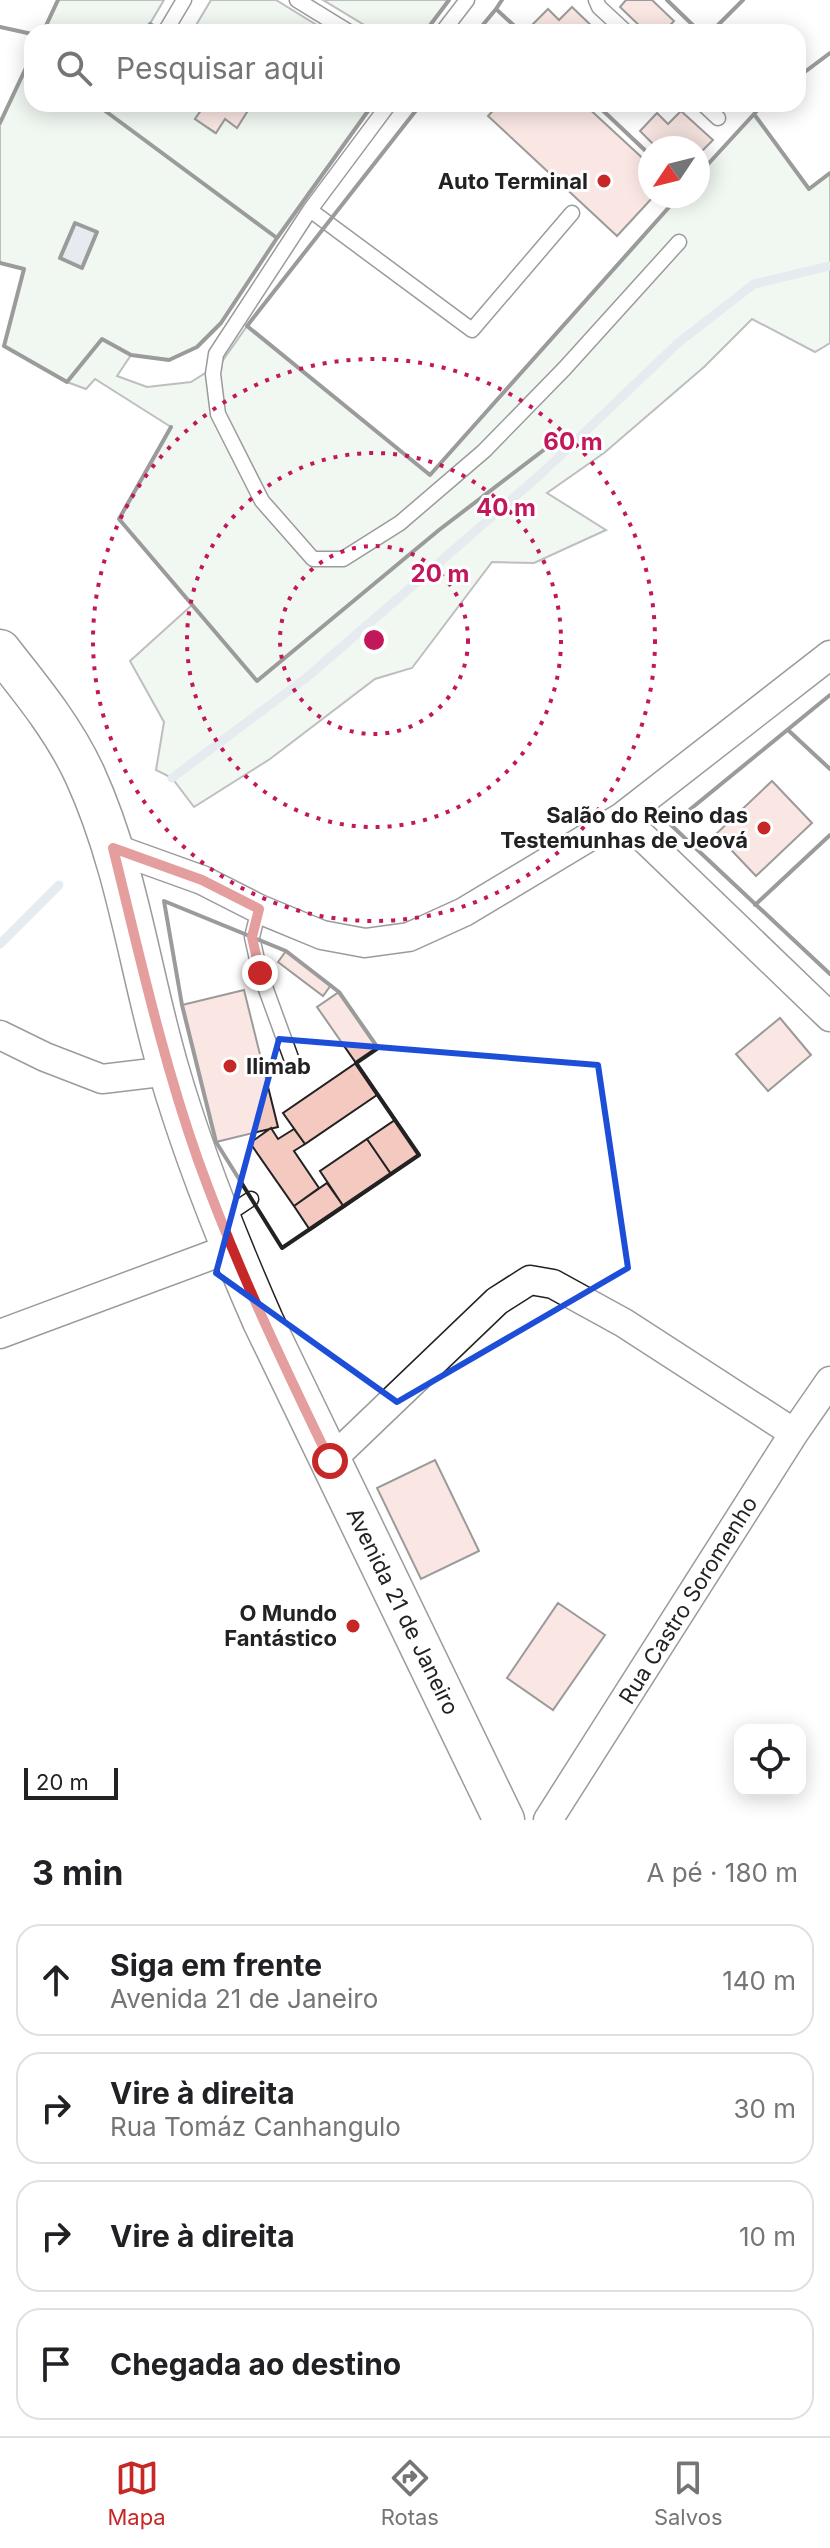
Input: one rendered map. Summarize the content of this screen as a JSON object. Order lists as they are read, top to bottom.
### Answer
{
  "streets": {
    "main road": ["Avenida 21 de Janeiro"],
    "street": ["Rua Castro Soromenho"]
  },
  "places": [
    "Auto Terminal",
    "Salão do Reino das Testemunhas de Jeová",
    "Ilimab",
    "O Mundo Fantástico"
  ],
  "scale_bar": "20 m",
  "north": "bottom left",
  "page": {
    "search": "Pesquisar aqui",
    "scale": "20 m",
    "heading": ["3 min", "A pé · 180 m"],
    "list": [
      ["Siga em frente", "Avenida 21 de Janeiro", "140 m"],
      ["Vire à direita", "Rua Tomáz Canhangulo", "30 m"],
      ["Vire à direita", "10 m"],
      "Chegada ao destino"
    ],
    "nav": ["Mapa", "Rotas", "Salvos"]
  },
  "rings": ["60 m", "40 m", "20 m"]
}
